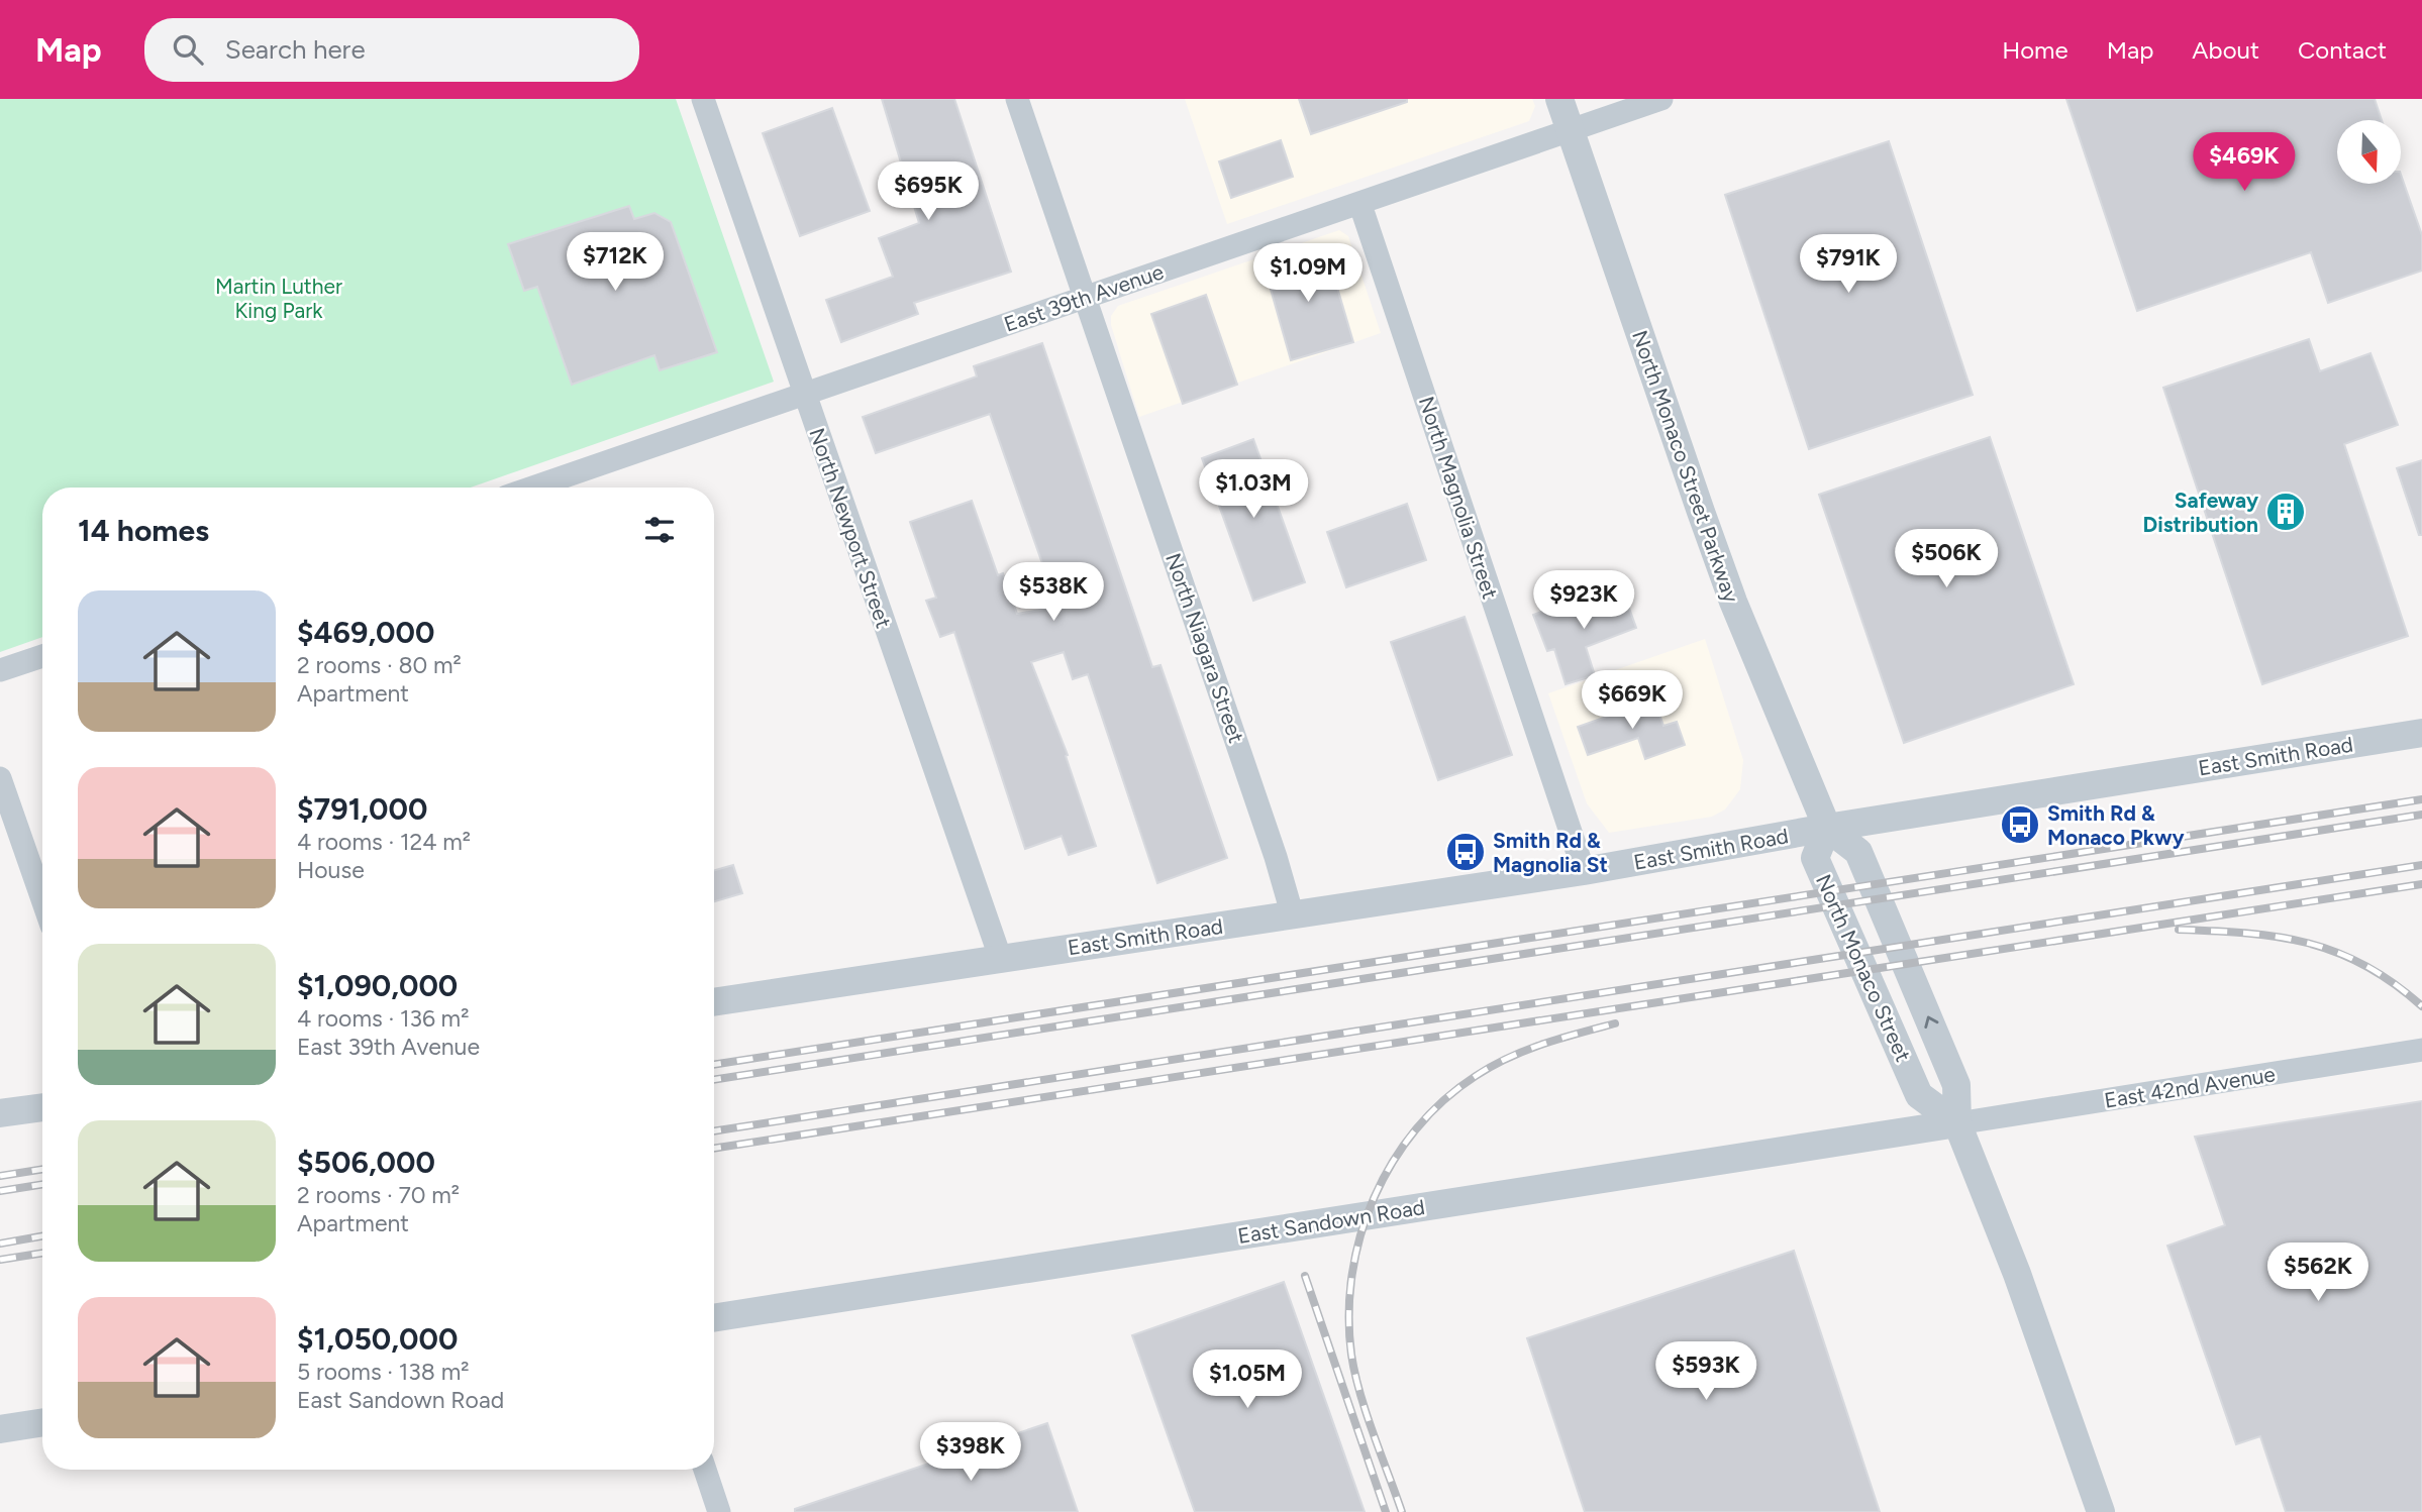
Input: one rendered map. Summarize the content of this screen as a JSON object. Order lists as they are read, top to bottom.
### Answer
{
  "streets": {
    "street": [
      "East 39th Avenue",
      "North Monaco Street Parkway",
      "North Magnolia Street",
      "North Newport Street",
      "North Niagara Street",
      "East Smith Road",
      "North Monaco Street",
      "East 42nd Avenue",
      "East Sandown Road"
    ]
  },
  "crossings": [
    ["East 39th Avenue", "North Monaco Street Parkway"],
    ["East 39th Avenue", "North Magnolia Street"],
    ["East 39th Avenue", "North Newport Street"],
    ["East 39th Avenue", "North Niagara Street"],
    ["North Monaco Street Parkway", "East Smith Road"],
    ["North Monaco Street Parkway", "North Monaco Street"],
    ["North Magnolia Street", "East Smith Road"],
    ["North Newport Street", "East Smith Road"],
    ["North Niagara Street", "East Smith Road"],
    ["East Smith Road", "North Monaco Street"],
    ["North Monaco Street", "East 42nd Avenue"],
    ["North Monaco Street", "East Sandown Road"],
    ["East 42nd Avenue", "East Sandown Road"]
  ],
  "parks": ["Martin Luther King Park"],
  "places": {
    "building": ["Safeway Distribution"],
    "bus stop": ["Smith Rd & Monaco Pkwy", "Smith Rd & Magnolia St"]
  },
  "north": "bottom",
  "page": {
    "header": "Map",
    "search": "Search here",
    "nav": [
      "Home",
      "Map",
      "About",
      "Contact"
    ],
    "price": [
      "$469K",
      "$695K",
      "$712K",
      "$791K",
      "$1.09M",
      "$1.03M",
      "$506K",
      "$538K",
      "$923K",
      "$669K",
      "$562K",
      "$593K",
      "$1.05M",
      "$398K"
    ],
    "heading": "14 homes",
    "list": [
      {
        "name": "$469,000",
        "note": "2 rooms · 80 m² · Apartment"
      },
      {
        "name": "$791,000",
        "note": "4 rooms · 124 m² · House"
      },
      {
        "name": "$1,090,000",
        "note": "4 rooms · 136 m² · East 39th Avenue"
      },
      {
        "name": "$506,000",
        "note": "2 rooms · 70 m² · Apartment"
      },
      {
        "name": "$1,050,000",
        "note": "5 rooms · 138 m² · East Sandown Road"
      }
    ]
  }
}
